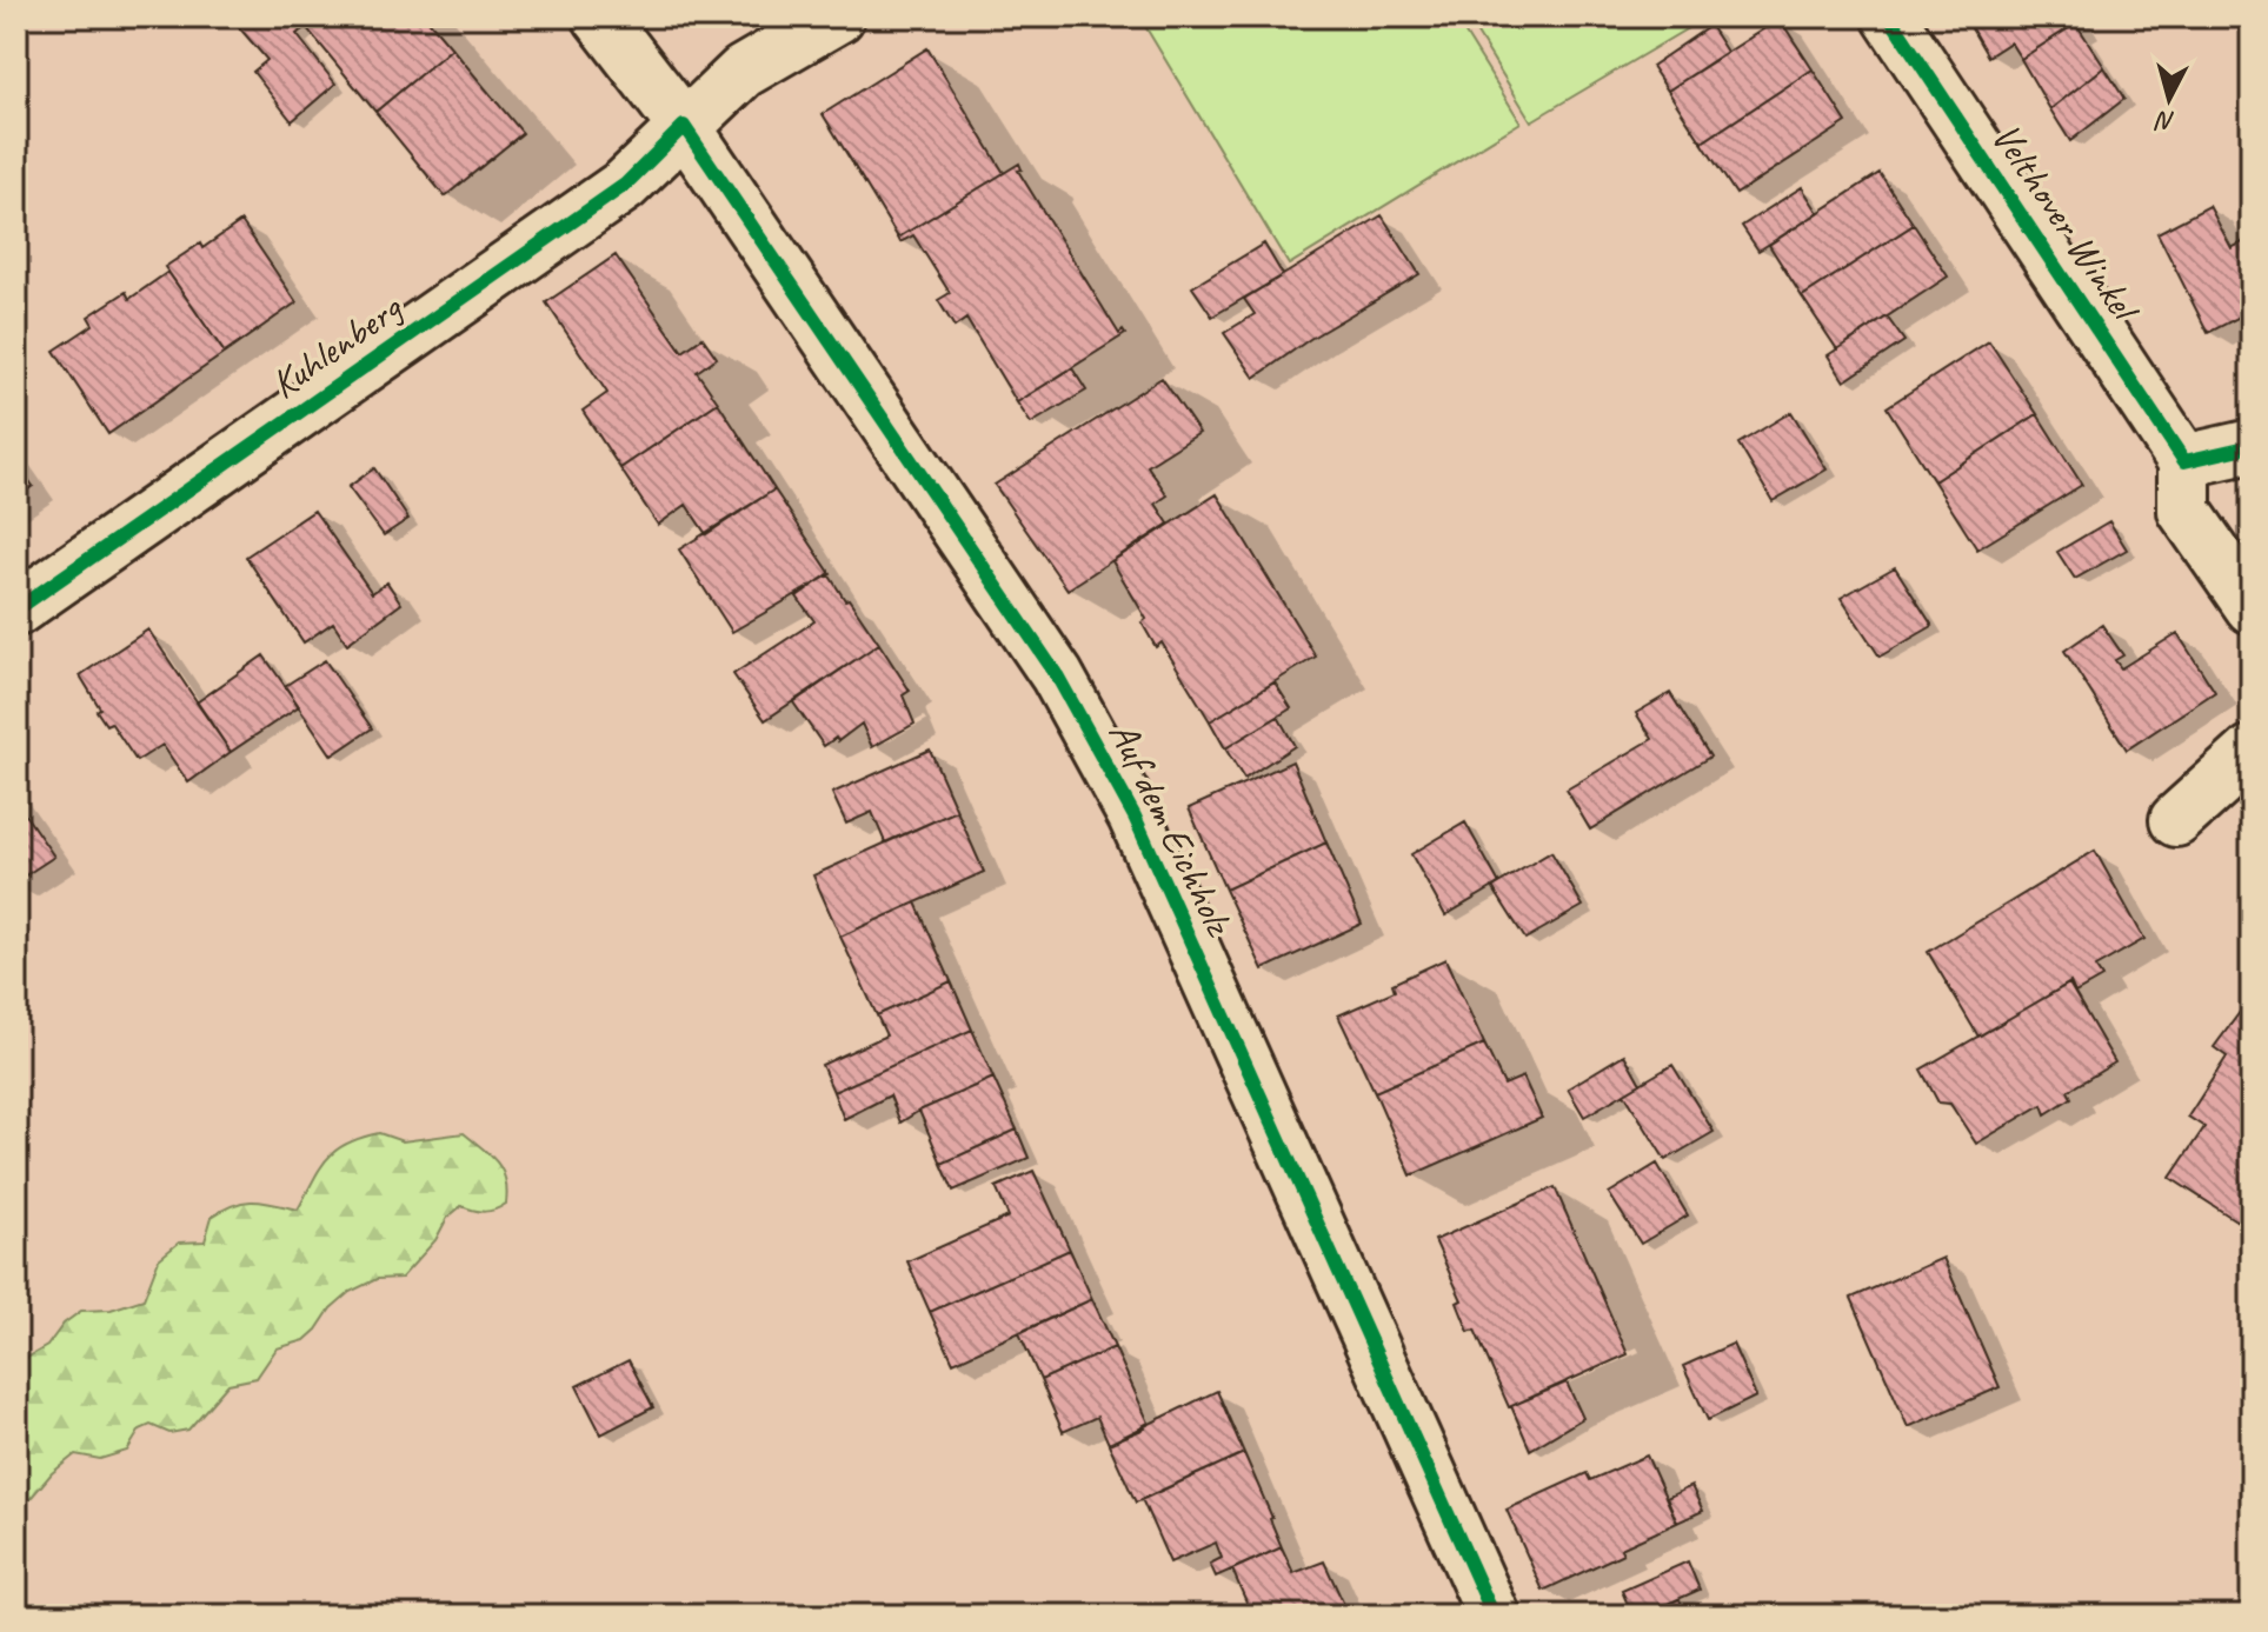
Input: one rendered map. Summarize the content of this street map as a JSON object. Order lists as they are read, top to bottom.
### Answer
{
  "streets": {
    "street": ["Velthover Winkel", "Kuhlenberg", "Auf dem Eichholz"]
  },
  "crossings": [
    ["Kuhlenberg", "Auf dem Eichholz"]
  ],
  "north": "bottom"
}
